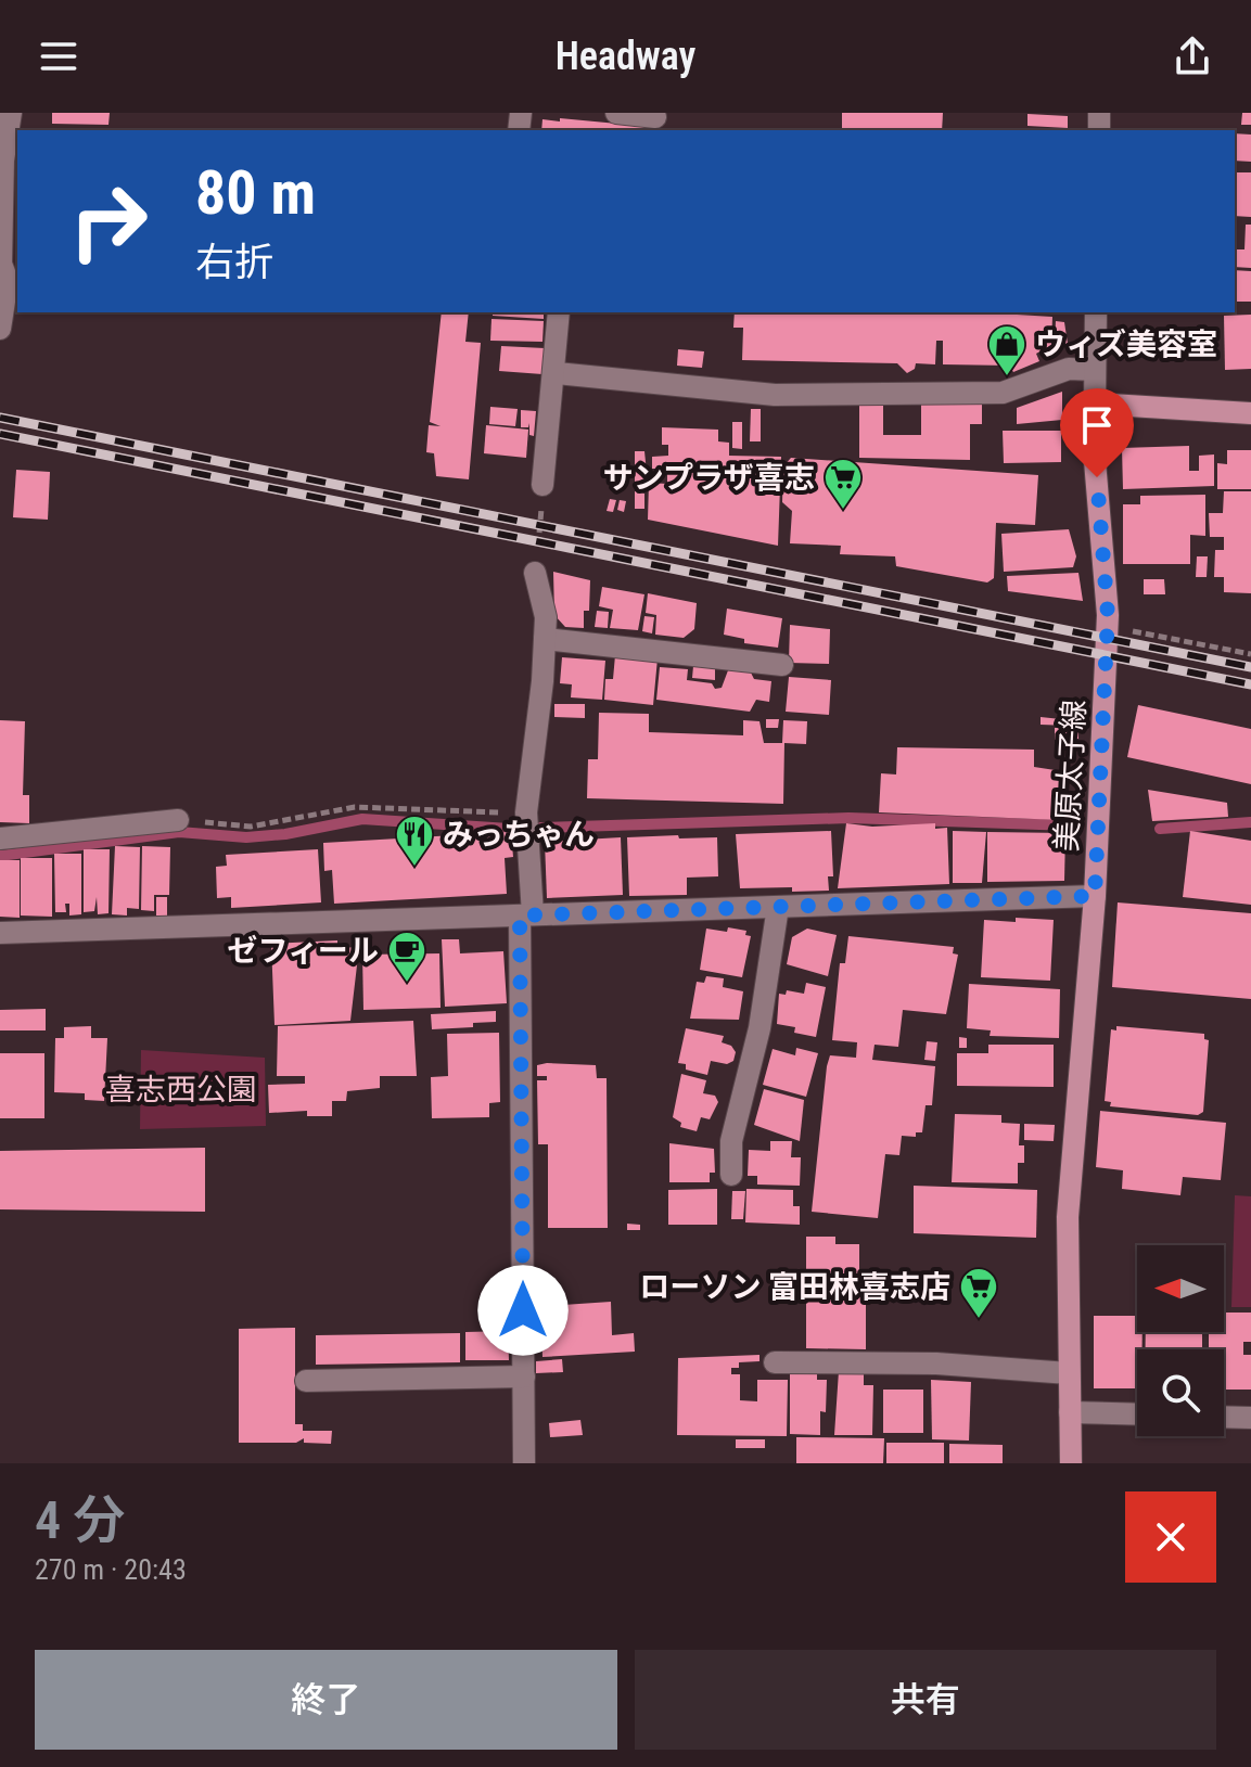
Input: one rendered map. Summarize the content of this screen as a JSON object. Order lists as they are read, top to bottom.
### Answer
{
  "streets": {
    "main road": ["美原太子線"]
  },
  "parks": ["喜志西公園"],
  "places": {
    "shop": ["ウィズ美容室"],
    "supermarket": ["サンプラザ喜志", "ローソン 富田林喜志店"],
    "restaurant": ["みっちゃん"],
    "cafe": ["ゼフィール"]
  },
  "north": "left",
  "page": {
    "header": "Headway",
    "turn": ["80 m", "右折"],
    "heading": ["4 分", "270 m · 20:43"],
    "buttons": ["終了", "共有"]
  }
}
